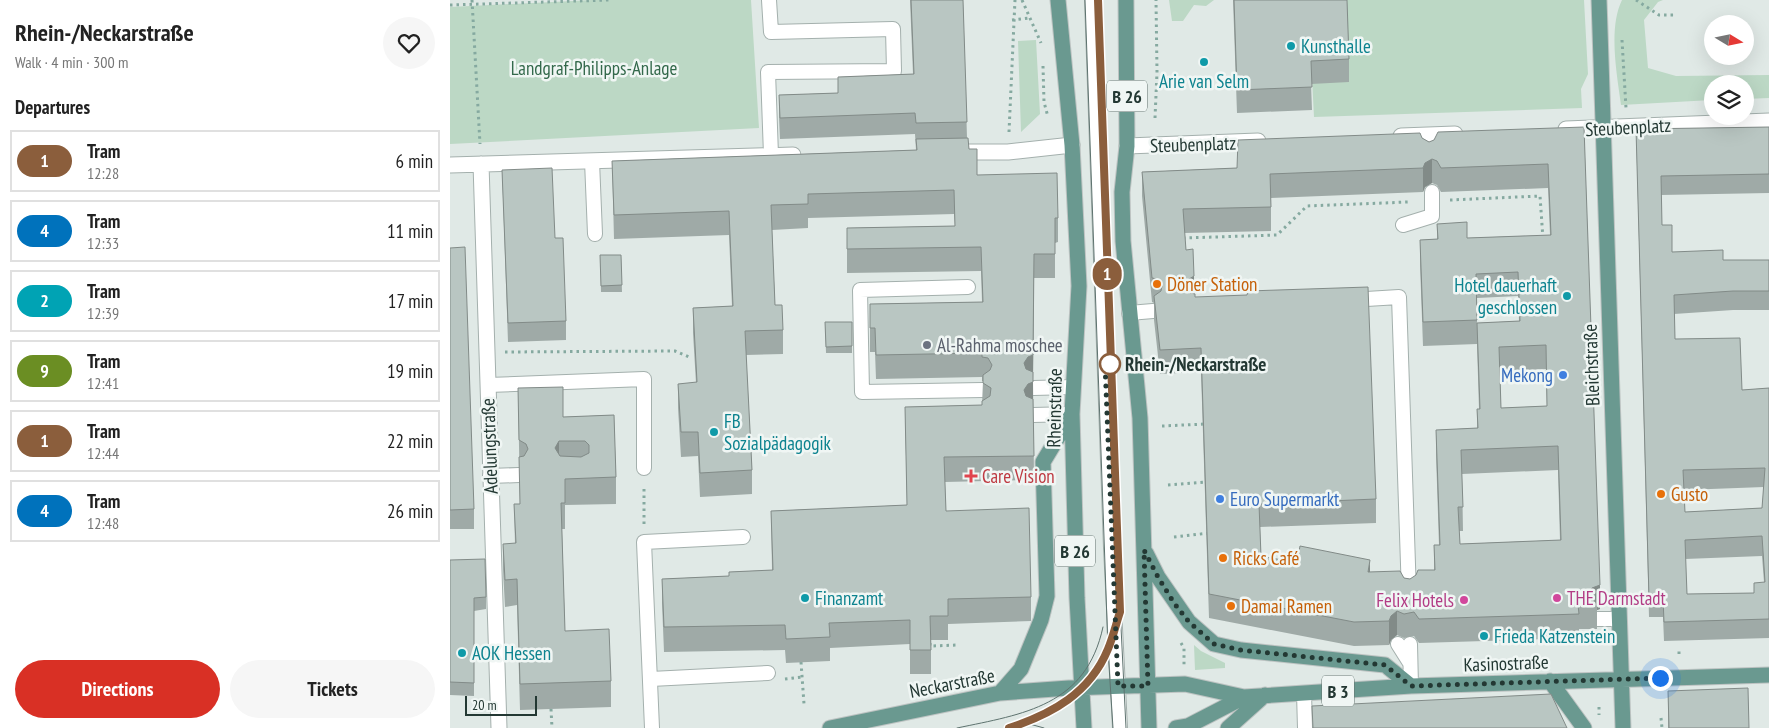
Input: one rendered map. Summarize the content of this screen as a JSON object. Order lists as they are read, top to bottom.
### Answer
{
  "streets": {
    "main road": [
      "B 26",
      "Bleichstraße",
      "Rheinstraße",
      "Kasinostraße",
      "Neckarstraße",
      "B 3"
    ],
    "street": ["Steubenplatz", "Adelungstraße"]
  },
  "crossings": [
    ["B 26", "Steubenplatz"],
    ["B 26", "Kasinostraße"],
    ["B 26", "B 3"],
    ["Steubenplatz", "Bleichstraße"],
    ["Bleichstraße", "Kasinostraße"],
    ["Rheinstraße", "Neckarstraße"],
    ["Rheinstraße", "B 3"],
    ["Kasinostraße", "B 3"],
    ["Neckarstraße", "B 3"]
  ],
  "parks": ["Landgraf-Philipps-Anlage"],
  "places": {
    "other": [
      "Kunsthalle",
      "Arie van Selm",
      "Döner Station",
      "Hotel dauerhaft geschlossen",
      "Al-Rahma moschee",
      "Rhein-/Neckarstraße",
      "Mekong",
      "FB Sozialpädagogik",
      "Gusto",
      "Euro Supermarkt",
      "Ricks Café",
      "Finanzamt",
      "THE Darmstadt",
      "Felix Hotels",
      "Damai Ramen",
      "Frieda Katzenstein",
      "AOK Hessen"
    ],
    "health": ["Care Vision"]
  },
  "lines": ["tram line 1"],
  "scale_bar": "20 m",
  "north": "right",
  "page": {
    "heading": [
      ["Rhein-/Neckarstraße", "Walk · 4 min · 300 m"],
      "Departures"
    ],
    "on_map": "1",
    "list": [
      {
        "mark": "1",
        "name": "Tram",
        "note": "12:28",
        "value": "6 min"
      },
      {
        "mark": "4",
        "name": "Tram",
        "note": "12:33",
        "value": "11 min"
      },
      {
        "mark": "2",
        "name": "Tram",
        "note": "12:39",
        "value": "17 min"
      },
      {
        "mark": "9",
        "name": "Tram",
        "note": "12:41",
        "value": "19 min"
      },
      {
        "mark": "1",
        "name": "Tram",
        "note": "12:44",
        "value": "22 min"
      },
      {
        "mark": "4",
        "name": "Tram",
        "note": "12:48",
        "value": "26 min"
      }
    ],
    "buttons": ["Directions", "Tickets"],
    "scale": "20 m"
  }
}
